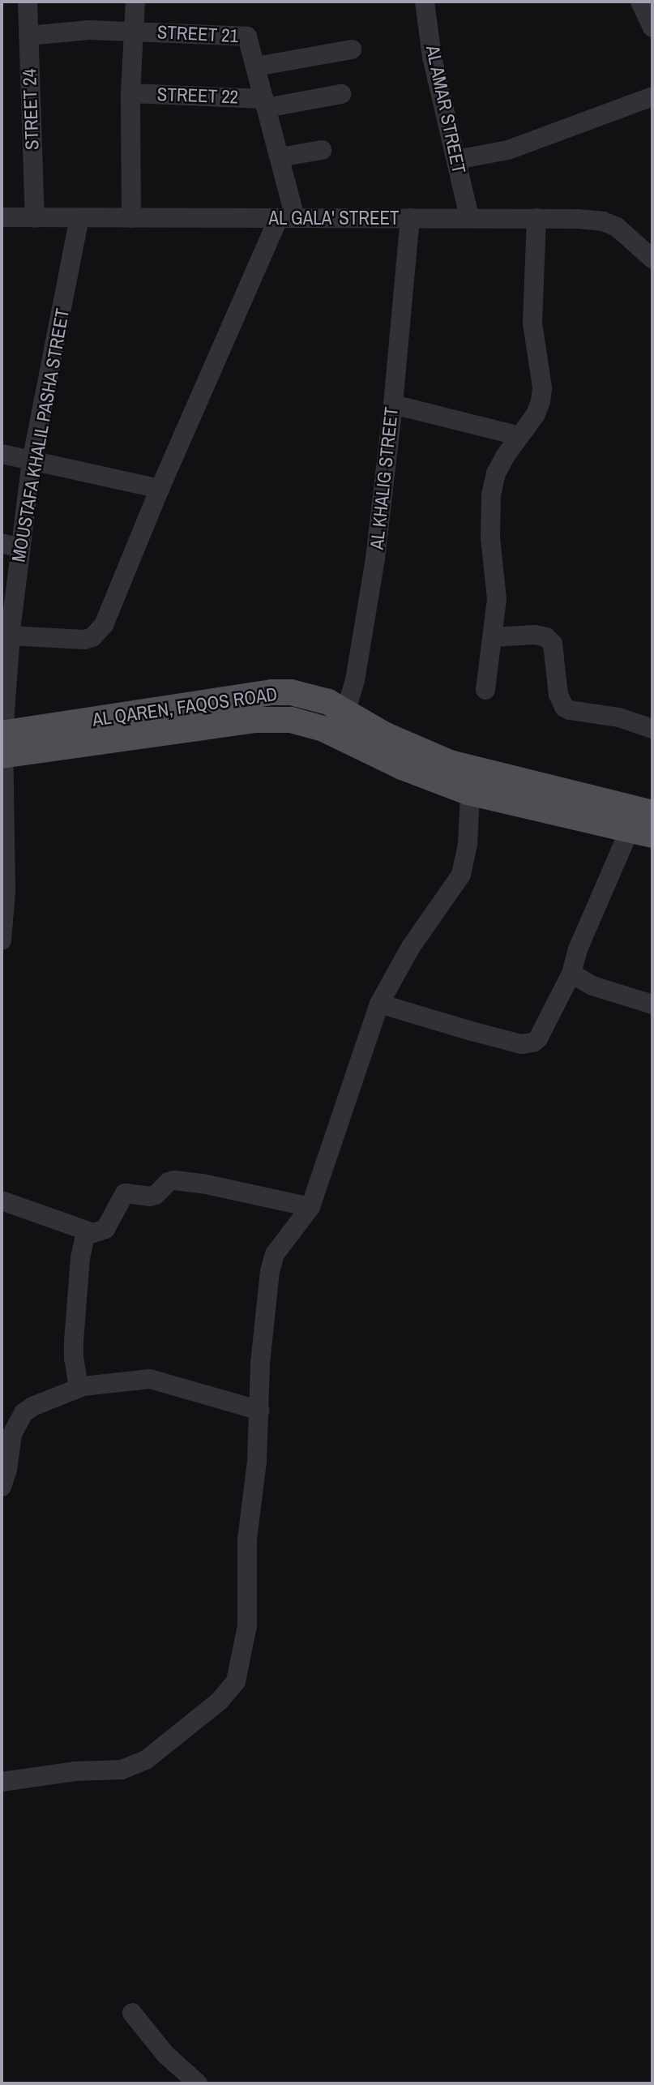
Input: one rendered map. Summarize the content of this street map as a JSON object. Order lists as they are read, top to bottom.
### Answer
{
  "streets": {
    "main road": ["AL QAREN, FAQOS ROAD"],
    "street": [
      "STREET 21",
      "STREET 22",
      "STREET 24",
      "AL AMAR STREET",
      "AL GALA' STREET",
      "MOUSTAFA KHALIL PASHA STREET",
      "AL KHALIG STREET"
    ]
  },
  "crossings": [
    ["STREET 21", "STREET 22"],
    ["STREET 21", "STREET 24"],
    ["STREET 21", "AL GALA' STREET"],
    ["STREET 24", "AL GALA' STREET"],
    ["AL AMAR STREET", "AL GALA' STREET"],
    ["AL GALA' STREET", "MOUSTAFA KHALIL PASHA STREET"],
    ["AL GALA' STREET", "AL KHALIG STREET"],
    ["MOUSTAFA KHALIL PASHA STREET", "AL QAREN, FAQOS ROAD"],
    ["AL KHALIG STREET", "AL QAREN, FAQOS ROAD"]
  ]
}
